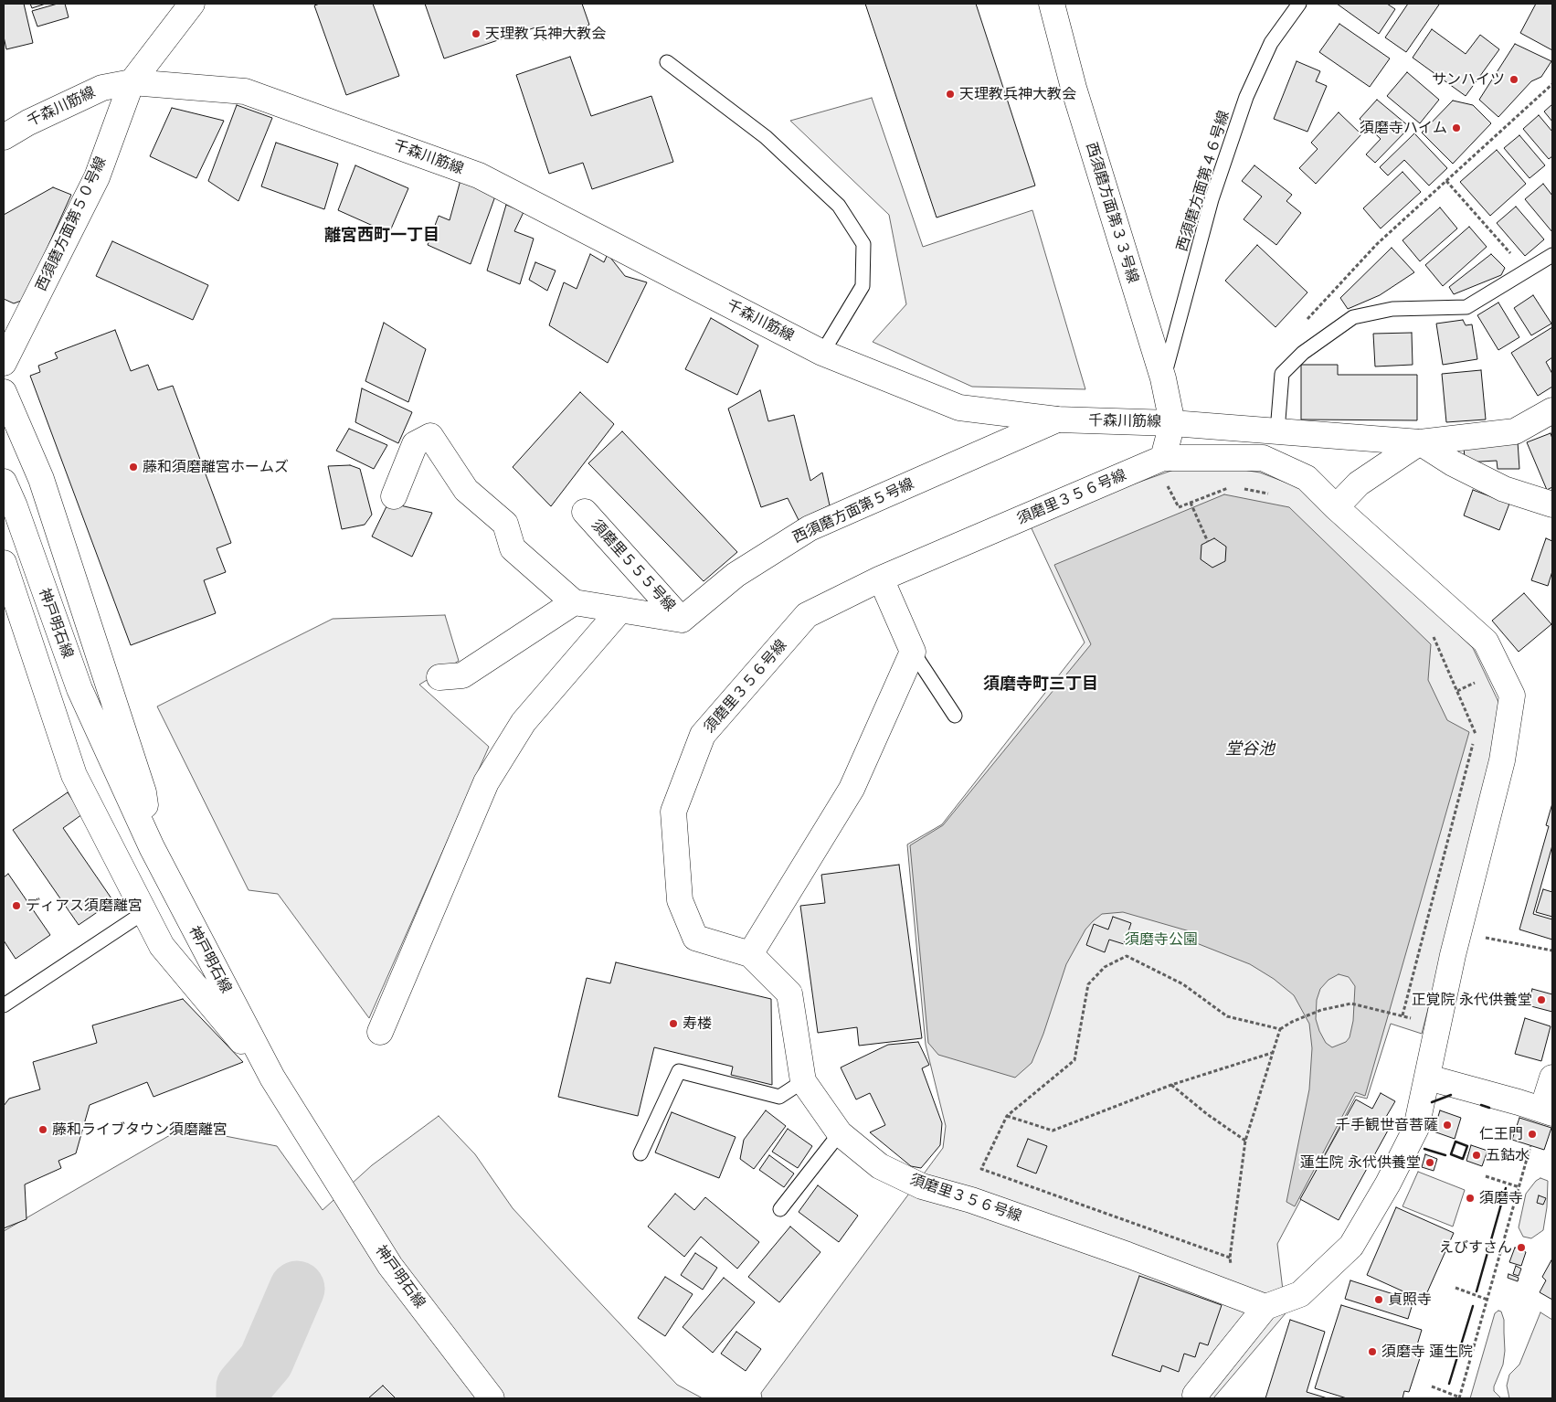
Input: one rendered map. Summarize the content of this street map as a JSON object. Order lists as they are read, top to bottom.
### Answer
{
  "streets": {
    "street": [
      "千森川筋線",
      "西須磨方面第３３号線",
      "西須磨方面第５０号線",
      "須磨里３５６号線",
      "西須磨方面第５号線",
      "須磨里５５５号線",
      "神戸明石線"
    ],
    "lane": ["西須磨方面第４６号線"]
  },
  "crossings": [
    ["千森川筋線", "西須磨方面第３３号線"],
    ["千森川筋線", "西須磨方面第５０号線"],
    ["千森川筋線", "西須磨方面第５号線"],
    ["西須磨方面第４６号線", "西須磨方面第３３号線"],
    ["西須磨方面第５号線", "須磨里５５５号線"]
  ],
  "districts": ["離宮西町一丁目", "須磨寺町三丁目"],
  "water": ["堂谷池"],
  "parks": ["須磨寺公園"],
  "places": [
    "天理教 兵神大教会",
    "サンハイツ",
    "天理教兵神大教会",
    "須磨寺ハイム",
    "藤和須磨離宮ホームズ",
    "ディアス須磨離宮",
    "正覚院 永代供養堂",
    "寿楼",
    "千手観世音菩薩",
    "藤和ライブタウン須磨離宮",
    "仁王門",
    "五鈷水",
    "蓮生院 永代供養堂",
    "須磨寺",
    "えびすさん",
    "貞照寺",
    "須磨寺 蓮生院"
  ]
}
